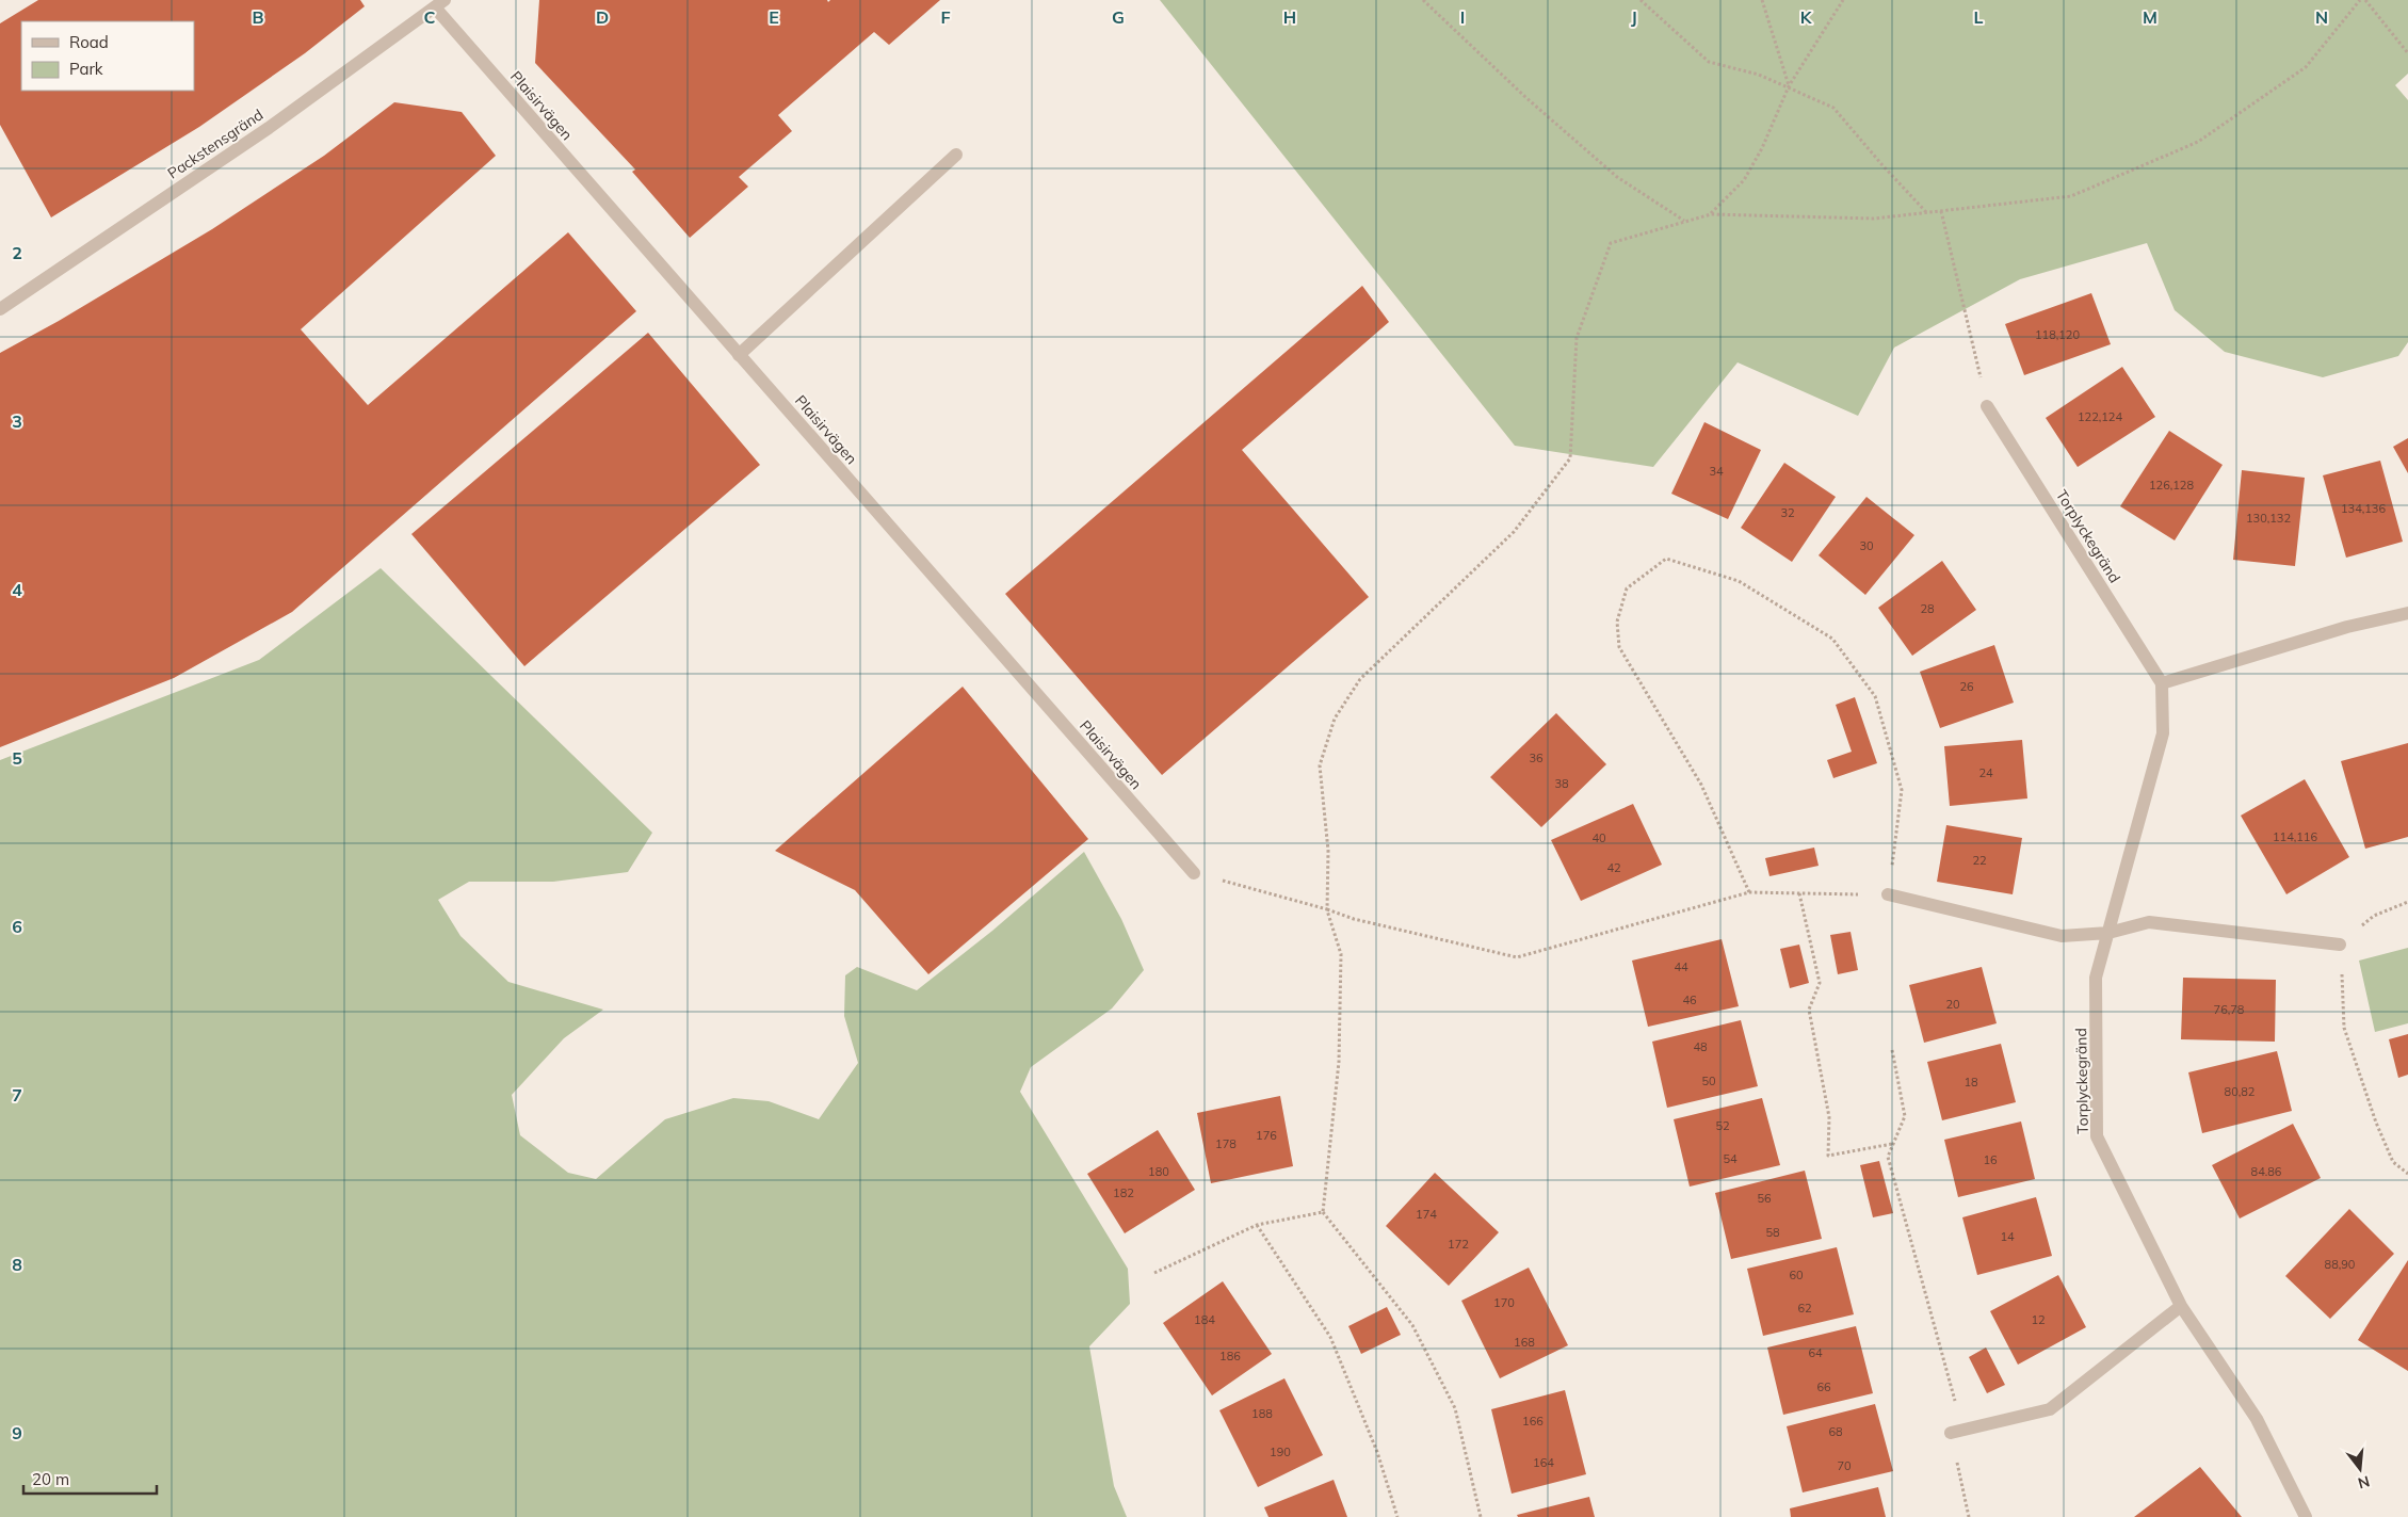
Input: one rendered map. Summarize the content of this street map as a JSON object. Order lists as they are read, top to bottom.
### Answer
{
  "streets": {
    "street": ["Plaisirvägen", "Packstensgränd", "Torplyckegränd"]
  },
  "crossings": [
    ["Plaisirvägen", "Packstensgränd"]
  ],
  "house_numbers": [
    "118,120",
    "122,124",
    "34",
    "126,128",
    "134,136",
    "32",
    "130,132",
    "30",
    "28",
    "26",
    "36",
    "24",
    "38",
    "114,116",
    "40",
    "22",
    "42",
    "44",
    "46",
    "20",
    "76,78",
    "48",
    "50",
    "18",
    "80,82",
    "52",
    "176",
    "178",
    "54",
    "16",
    "180",
    "84.86",
    "182",
    "56",
    "174",
    "58",
    "14",
    "172",
    "88,90",
    "60",
    "170",
    "62",
    "184",
    "12",
    "168",
    "64",
    "186",
    "66",
    "188",
    "166",
    "68",
    "190",
    "164",
    "70"
  ],
  "legend": ["Road", "Park"],
  "scale_bar": "20 m",
  "north": "bottom",
  "grid": {
    "columns": [
      "B",
      "C",
      "D",
      "E",
      "F",
      "G",
      "H",
      "I",
      "J",
      "K",
      "L",
      "M",
      "N"
    ],
    "rows": [
      "2",
      "3",
      "4",
      "5",
      "6",
      "7",
      "8",
      "9"
    ]
  }
}
